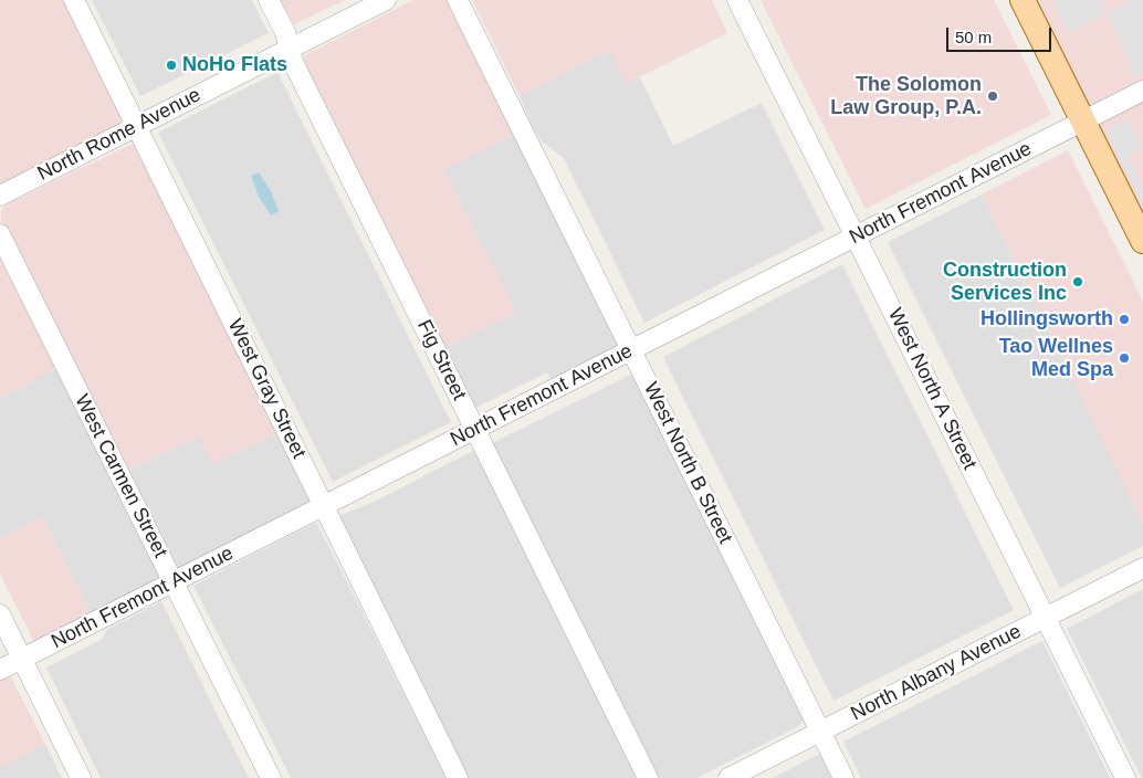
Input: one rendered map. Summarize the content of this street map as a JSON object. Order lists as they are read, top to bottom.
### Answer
{
  "streets": {
    "street": [
      "North Rome Avenue",
      "North Fremont Avenue",
      "Fig Street",
      "West Gray Street",
      "West North A Street",
      "West North B Street",
      "West Carmen Street",
      "North Albany Avenue"
    ]
  },
  "crossings": [
    ["North Rome Avenue", "Fig Street"],
    ["North Rome Avenue", "West Gray Street"],
    ["North Fremont Avenue", "Fig Street"],
    ["North Fremont Avenue", "West Gray Street"],
    ["North Fremont Avenue", "West North A Street"],
    ["North Fremont Avenue", "West North B Street"],
    ["North Fremont Avenue", "West Carmen Street"],
    ["West North A Street", "North Albany Avenue"],
    ["West North B Street", "North Albany Avenue"]
  ],
  "places": [
    "NoHo Flats",
    "The Solomon Law Group, P.A.",
    "Construction Services Inc",
    "Hollingsworth",
    "Tao Wellnes Med Spa"
  ],
  "scale_bar": "50 m"
}
